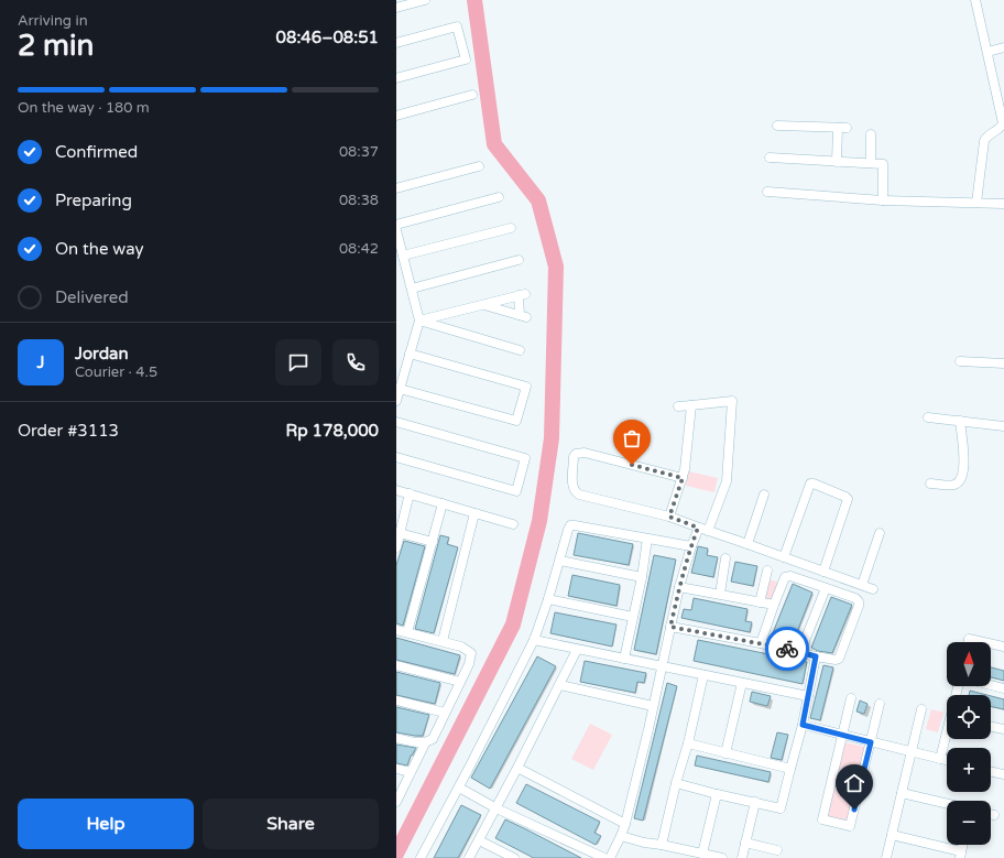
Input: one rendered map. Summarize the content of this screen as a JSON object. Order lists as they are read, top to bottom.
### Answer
{
  "north": "top",
  "page": {
    "heading": ["2 min", "Arriving in", "08:46–08:51"],
    "panel": [
      "Jordan",
      "Courier · 4.5",
      "Order #3113",
      "Rp 178,000"
    ],
    "bar": "On the way · 180 m",
    "list": [
      ["Confirmed", "08:37"],
      ["Preparing", "08:38"],
      ["On the way", "08:42"],
      "Delivered"
    ],
    "round": "J",
    "map_buttons": ["+", "−"],
    "buttons": ["Help", "Share"]
  }
}
